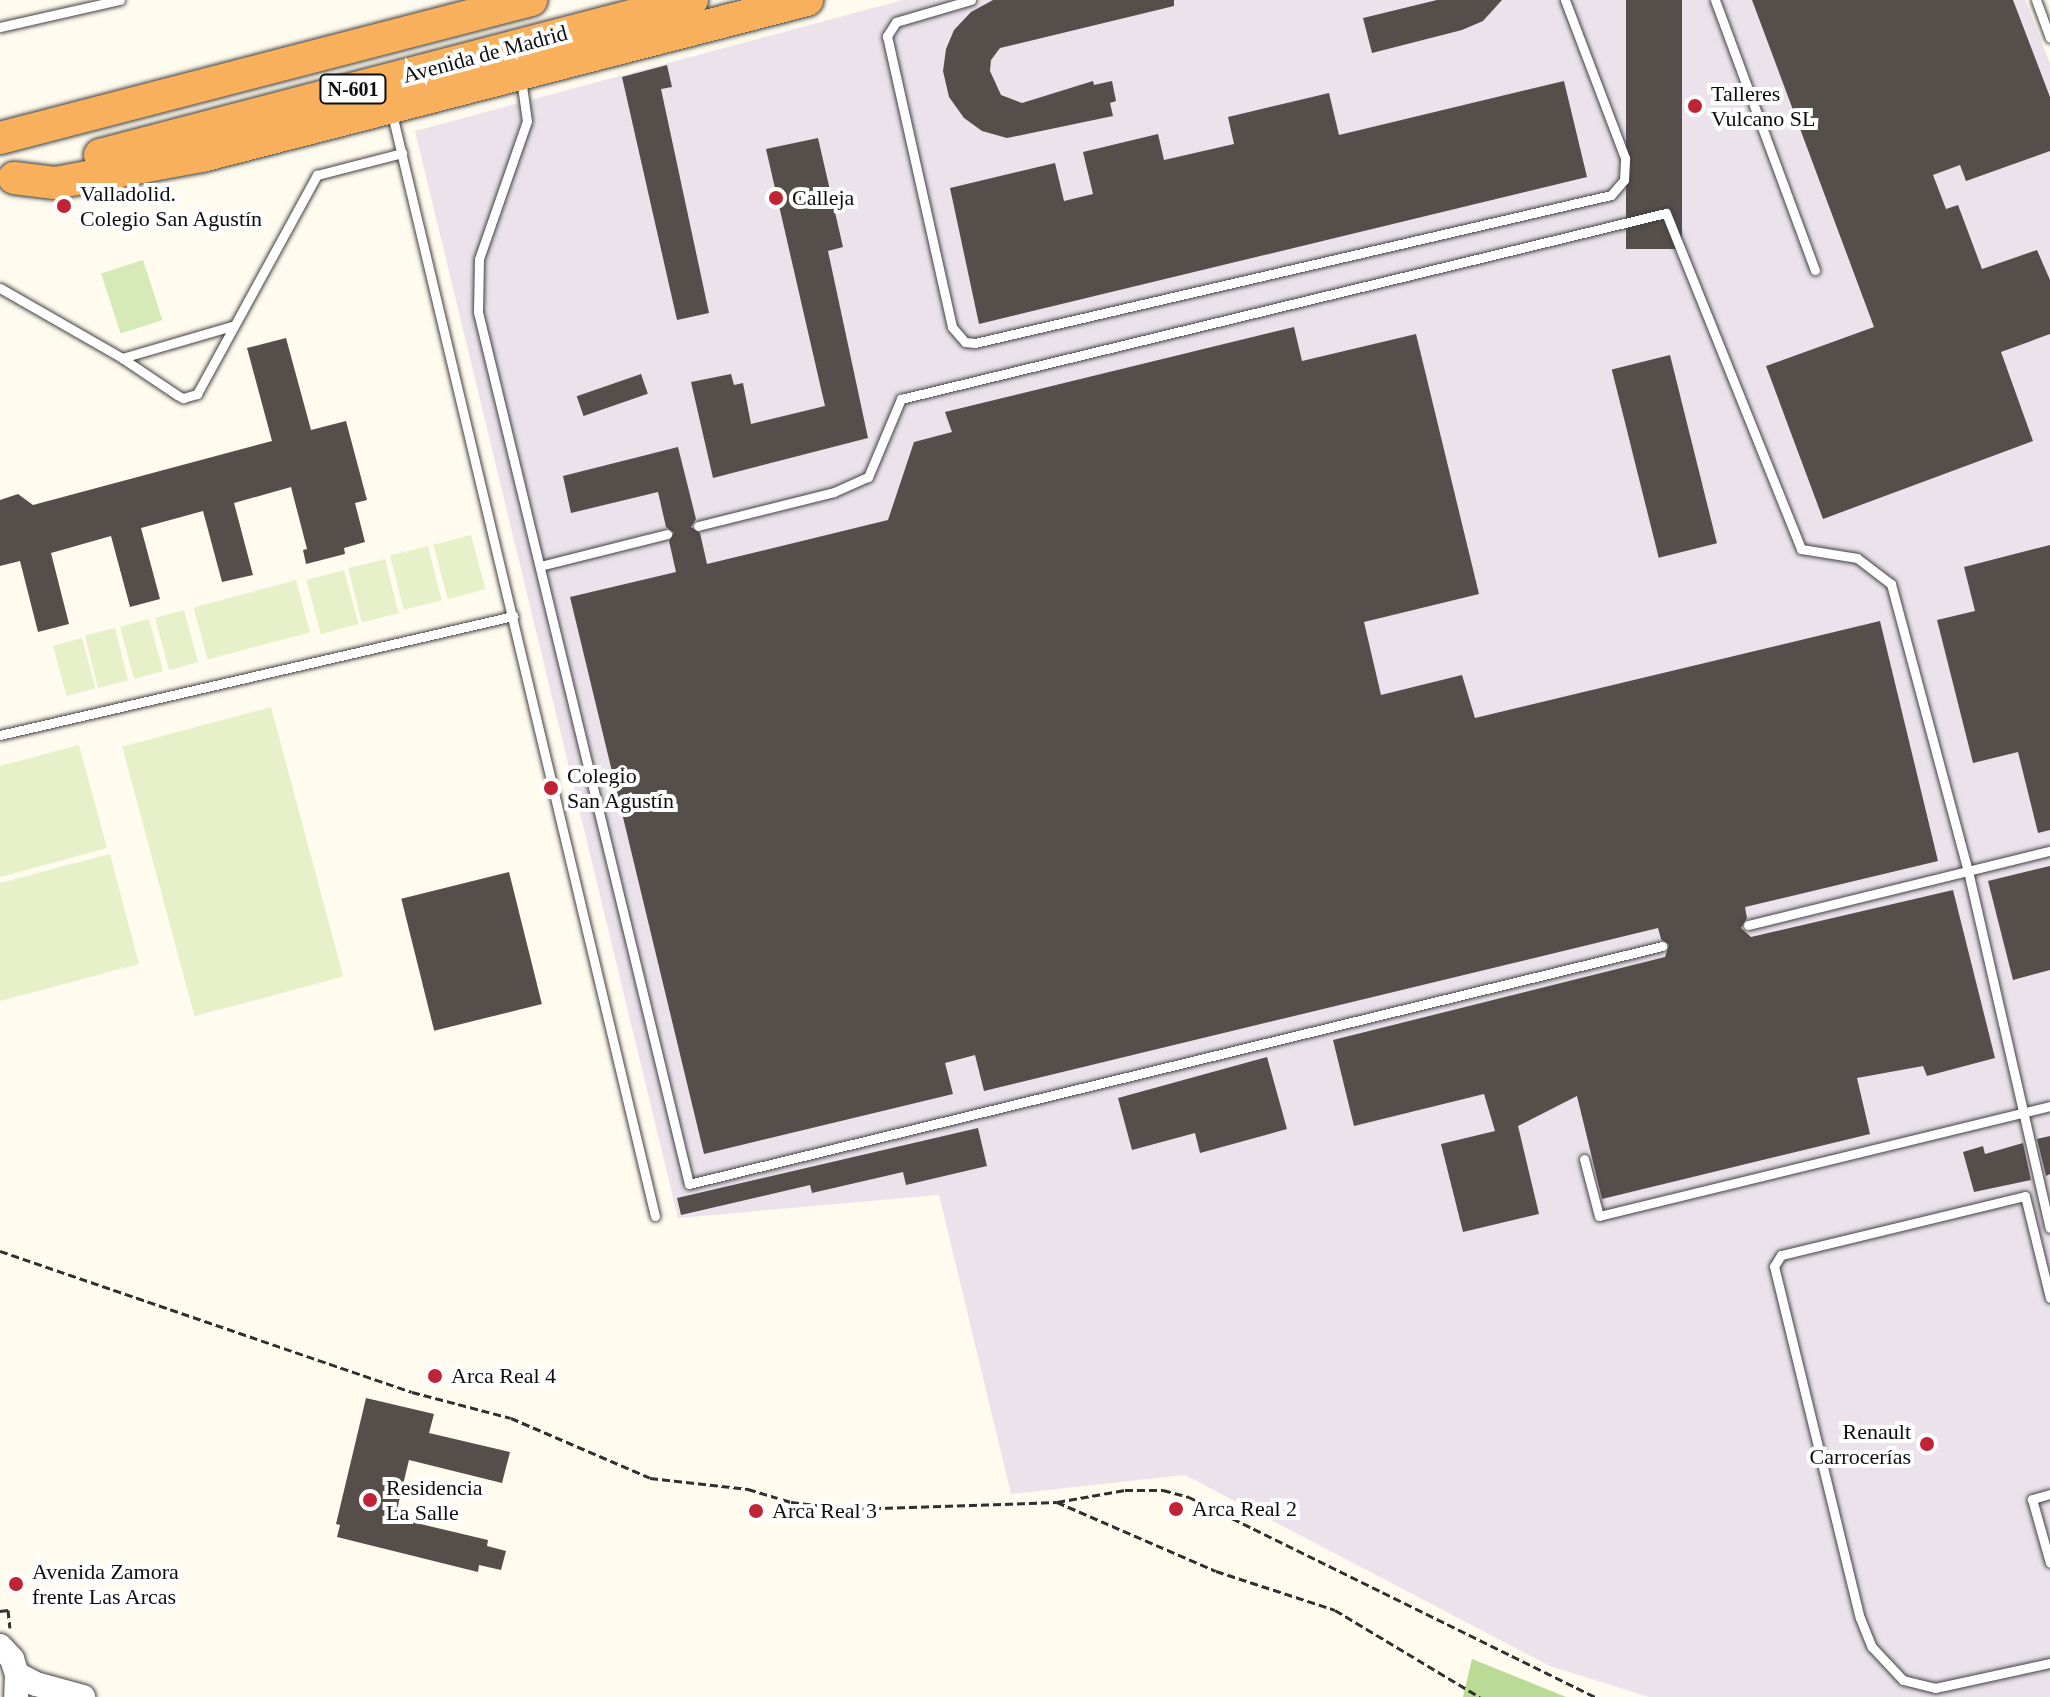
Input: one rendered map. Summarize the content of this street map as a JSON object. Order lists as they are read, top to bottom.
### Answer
{
  "streets": {
    "highway": ["Avenida de Madrid", "N-601"]
  },
  "places": [
    "Talleres Vulcano SL",
    "Calleja",
    "Valladolid. Colegio San Agustín",
    "Colegio San Agustín",
    "Arca Real 4",
    "Renault Carrocerías",
    "Residencia La Salle",
    "Arca Real 2",
    "Arca Real 3",
    "Avenida Zamora frente Las Arcas"
  ]
}
